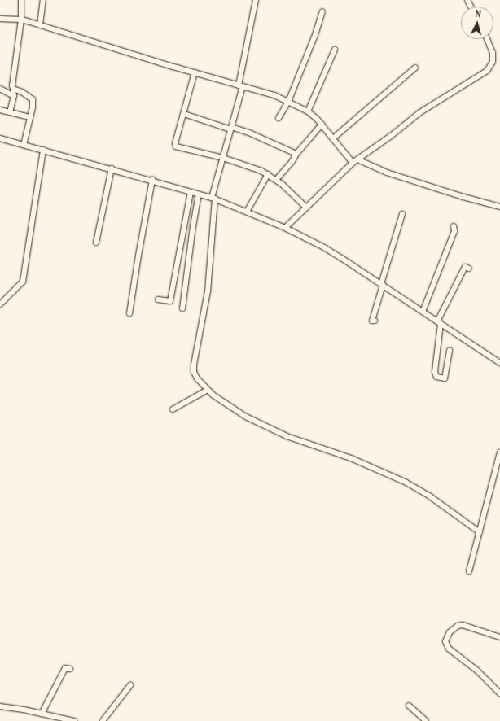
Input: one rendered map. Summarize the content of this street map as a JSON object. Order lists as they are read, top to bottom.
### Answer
{
  "north": "top"
}
